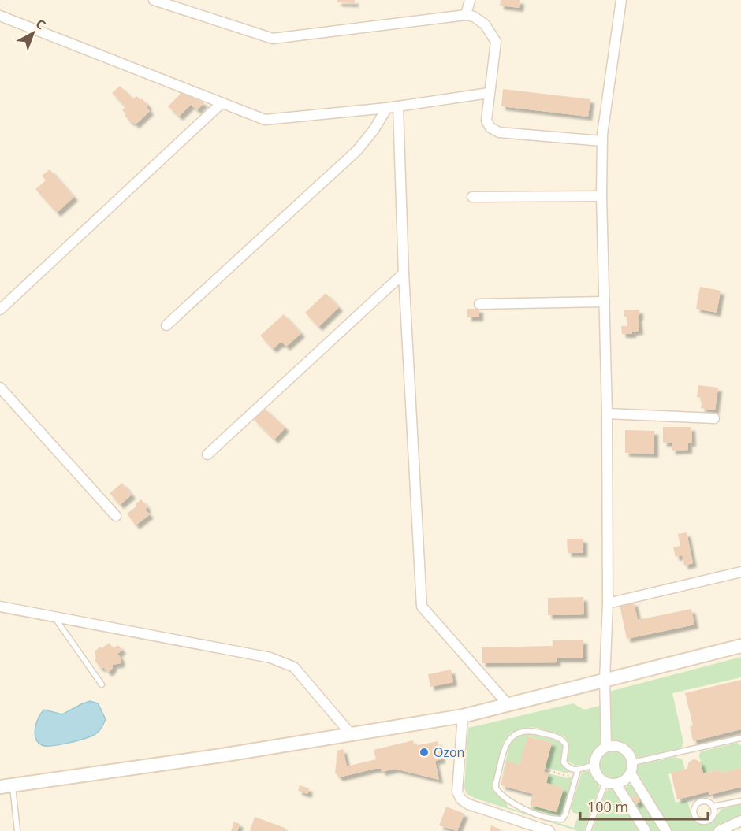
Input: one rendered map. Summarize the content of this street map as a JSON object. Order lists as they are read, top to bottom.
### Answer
{
  "places": ["Ozon"],
  "scale_bar": "100 m",
  "north": "top right"
}
